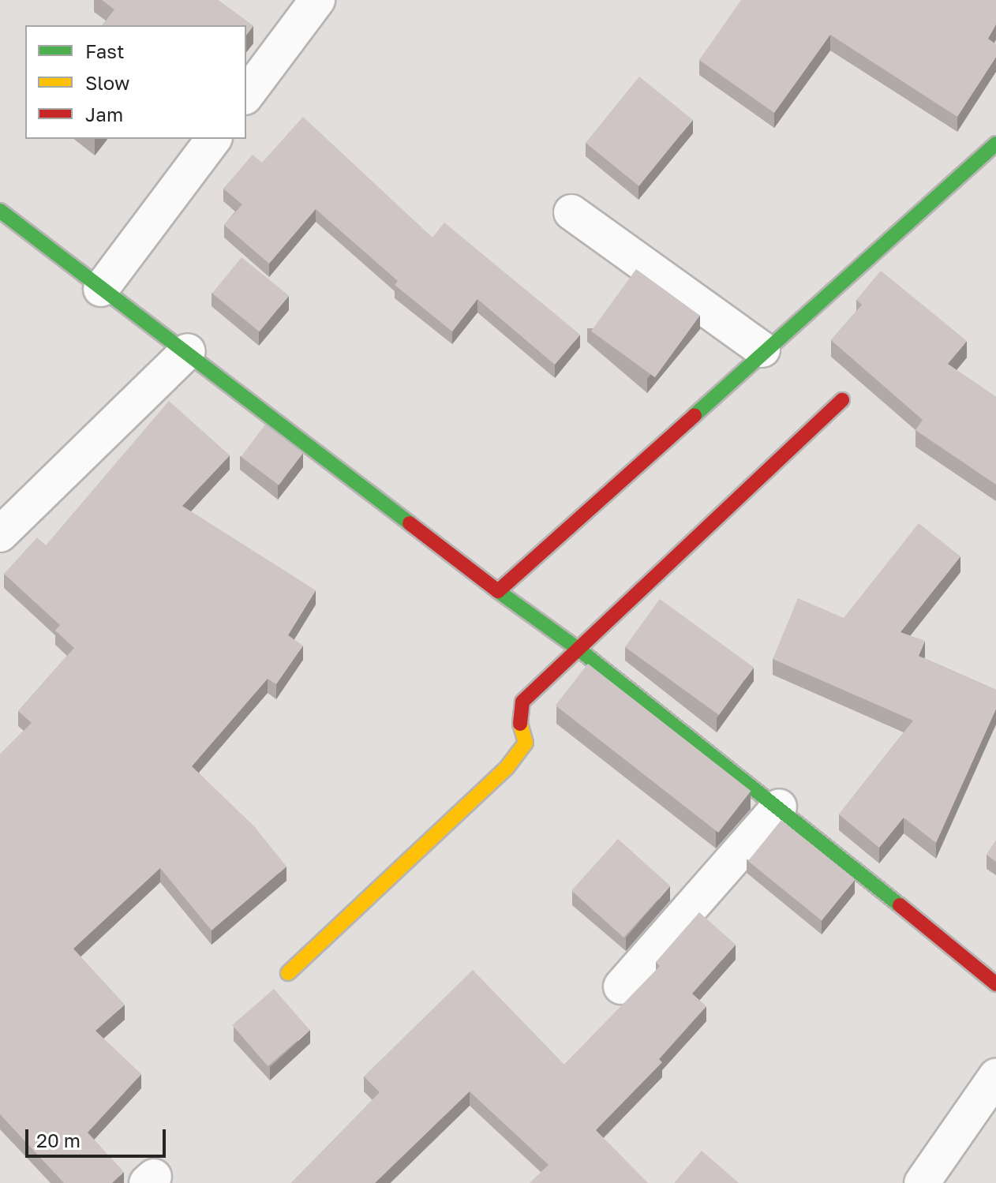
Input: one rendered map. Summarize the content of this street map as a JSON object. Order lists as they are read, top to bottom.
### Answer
{
  "legend": ["Fast", "Slow", "Jam"],
  "scale_bar": "20 m"
}
